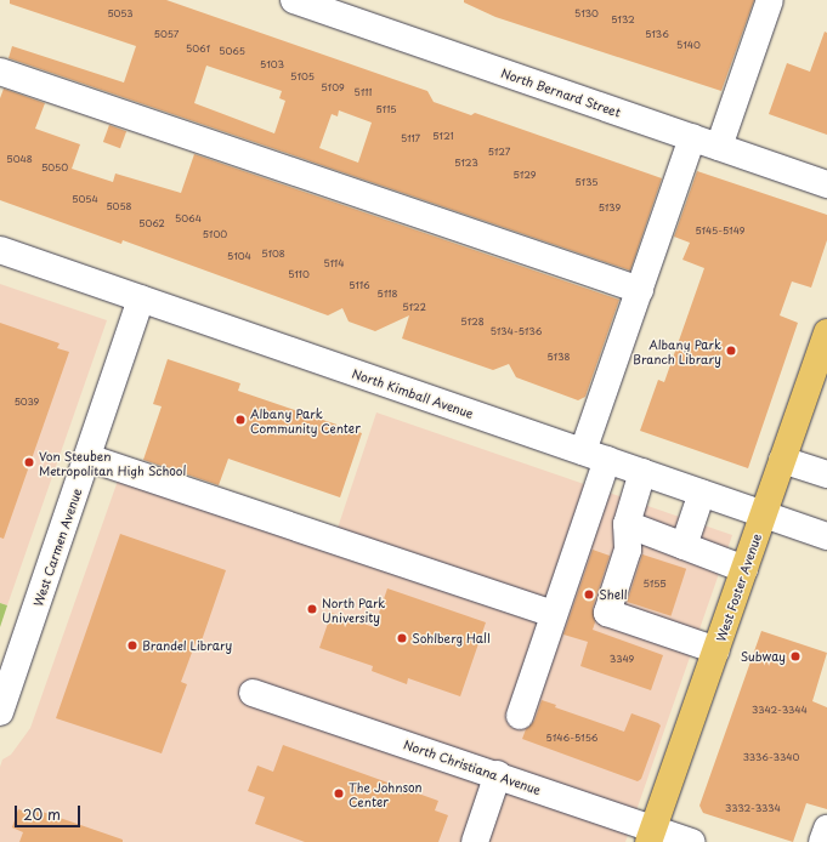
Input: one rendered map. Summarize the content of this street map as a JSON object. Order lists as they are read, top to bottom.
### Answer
{
  "streets": {
    "main road": ["West Foster Avenue"],
    "street": [
      "North Bernard Street",
      "North Kimball Avenue",
      "West Carmen Avenue",
      "North Christiana Avenue"
    ]
  },
  "crossings": [
    ["North Kimball Avenue", "West Carmen Avenue"],
    ["North Kimball Avenue", "West Foster Avenue"],
    ["West Foster Avenue", "North Christiana Avenue"]
  ],
  "places": [
    "Albany Park Branch Library",
    "Albany Park Community Center",
    "Von Steuben Metropolitan High School",
    "Shell",
    "North Park University",
    "Sohlberg Hall",
    "Brandel Library",
    "Subway",
    "The Johnson Center"
  ],
  "house_numbers": [
    "5053",
    "5130",
    "5132",
    "5057",
    "5136",
    "5140",
    "5061",
    "5065",
    "5103",
    "5105",
    "5109",
    "5111",
    "5115",
    "5121",
    "5117",
    "5127",
    "5048",
    "5123",
    "5050",
    "5129",
    "5135",
    "5054",
    "5058",
    "5139",
    "5064",
    "5062",
    "5145-5149",
    "5100",
    "5108",
    "5104",
    "5114",
    "5110",
    "5116",
    "5118",
    "5122",
    "5128",
    "5134-5136",
    "5138",
    "5039",
    "5155",
    "3349",
    "3342-3344",
    "5146-5156",
    "3336-3340",
    "3332-3334"
  ],
  "scale_bar": "20 m"
}
